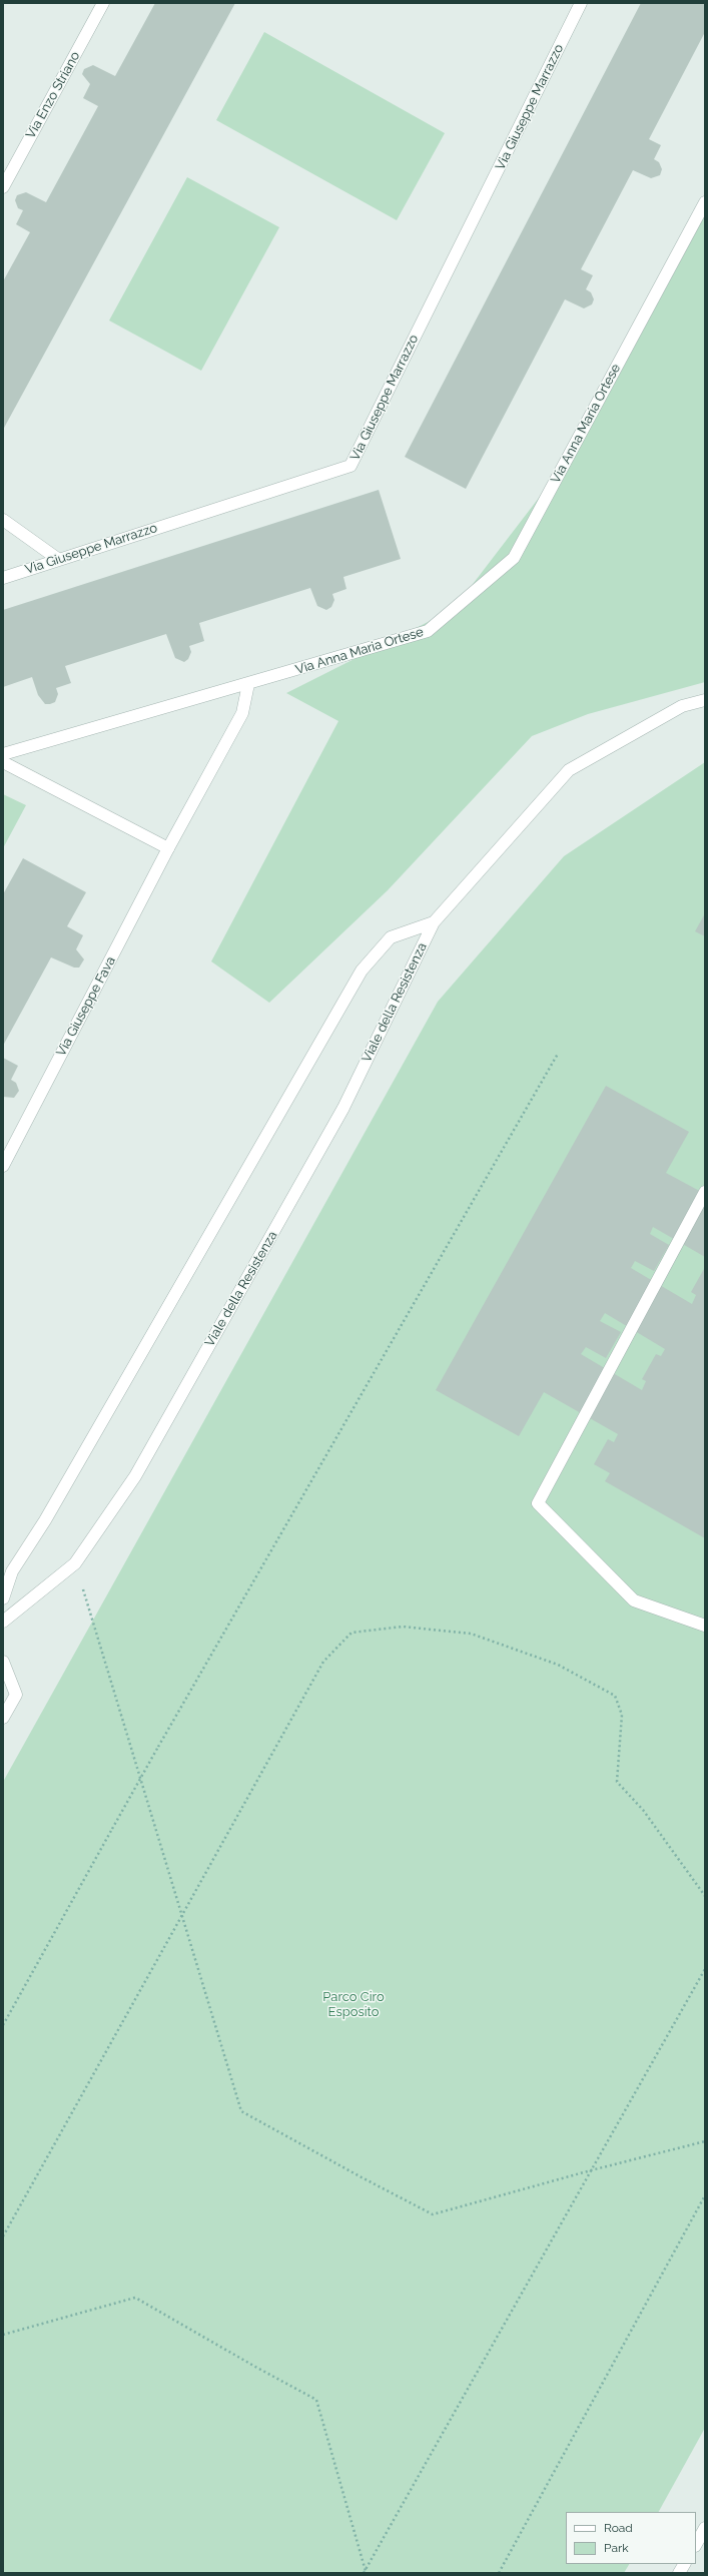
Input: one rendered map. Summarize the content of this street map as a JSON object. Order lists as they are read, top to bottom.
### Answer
{
  "streets": {
    "street": [
      "Via Enzo Striano",
      "Via Giuseppe Marrazzo",
      "Via Anna Maria Ortese",
      "Viale della Resistenza",
      "Via Giuseppe Fava"
    ]
  },
  "crossings": [
    ["Via Anna Maria Ortese", "Via Giuseppe Fava"]
  ],
  "parks": ["Parco Ciro Esposito"],
  "legend": ["Road", "Park"]
}
